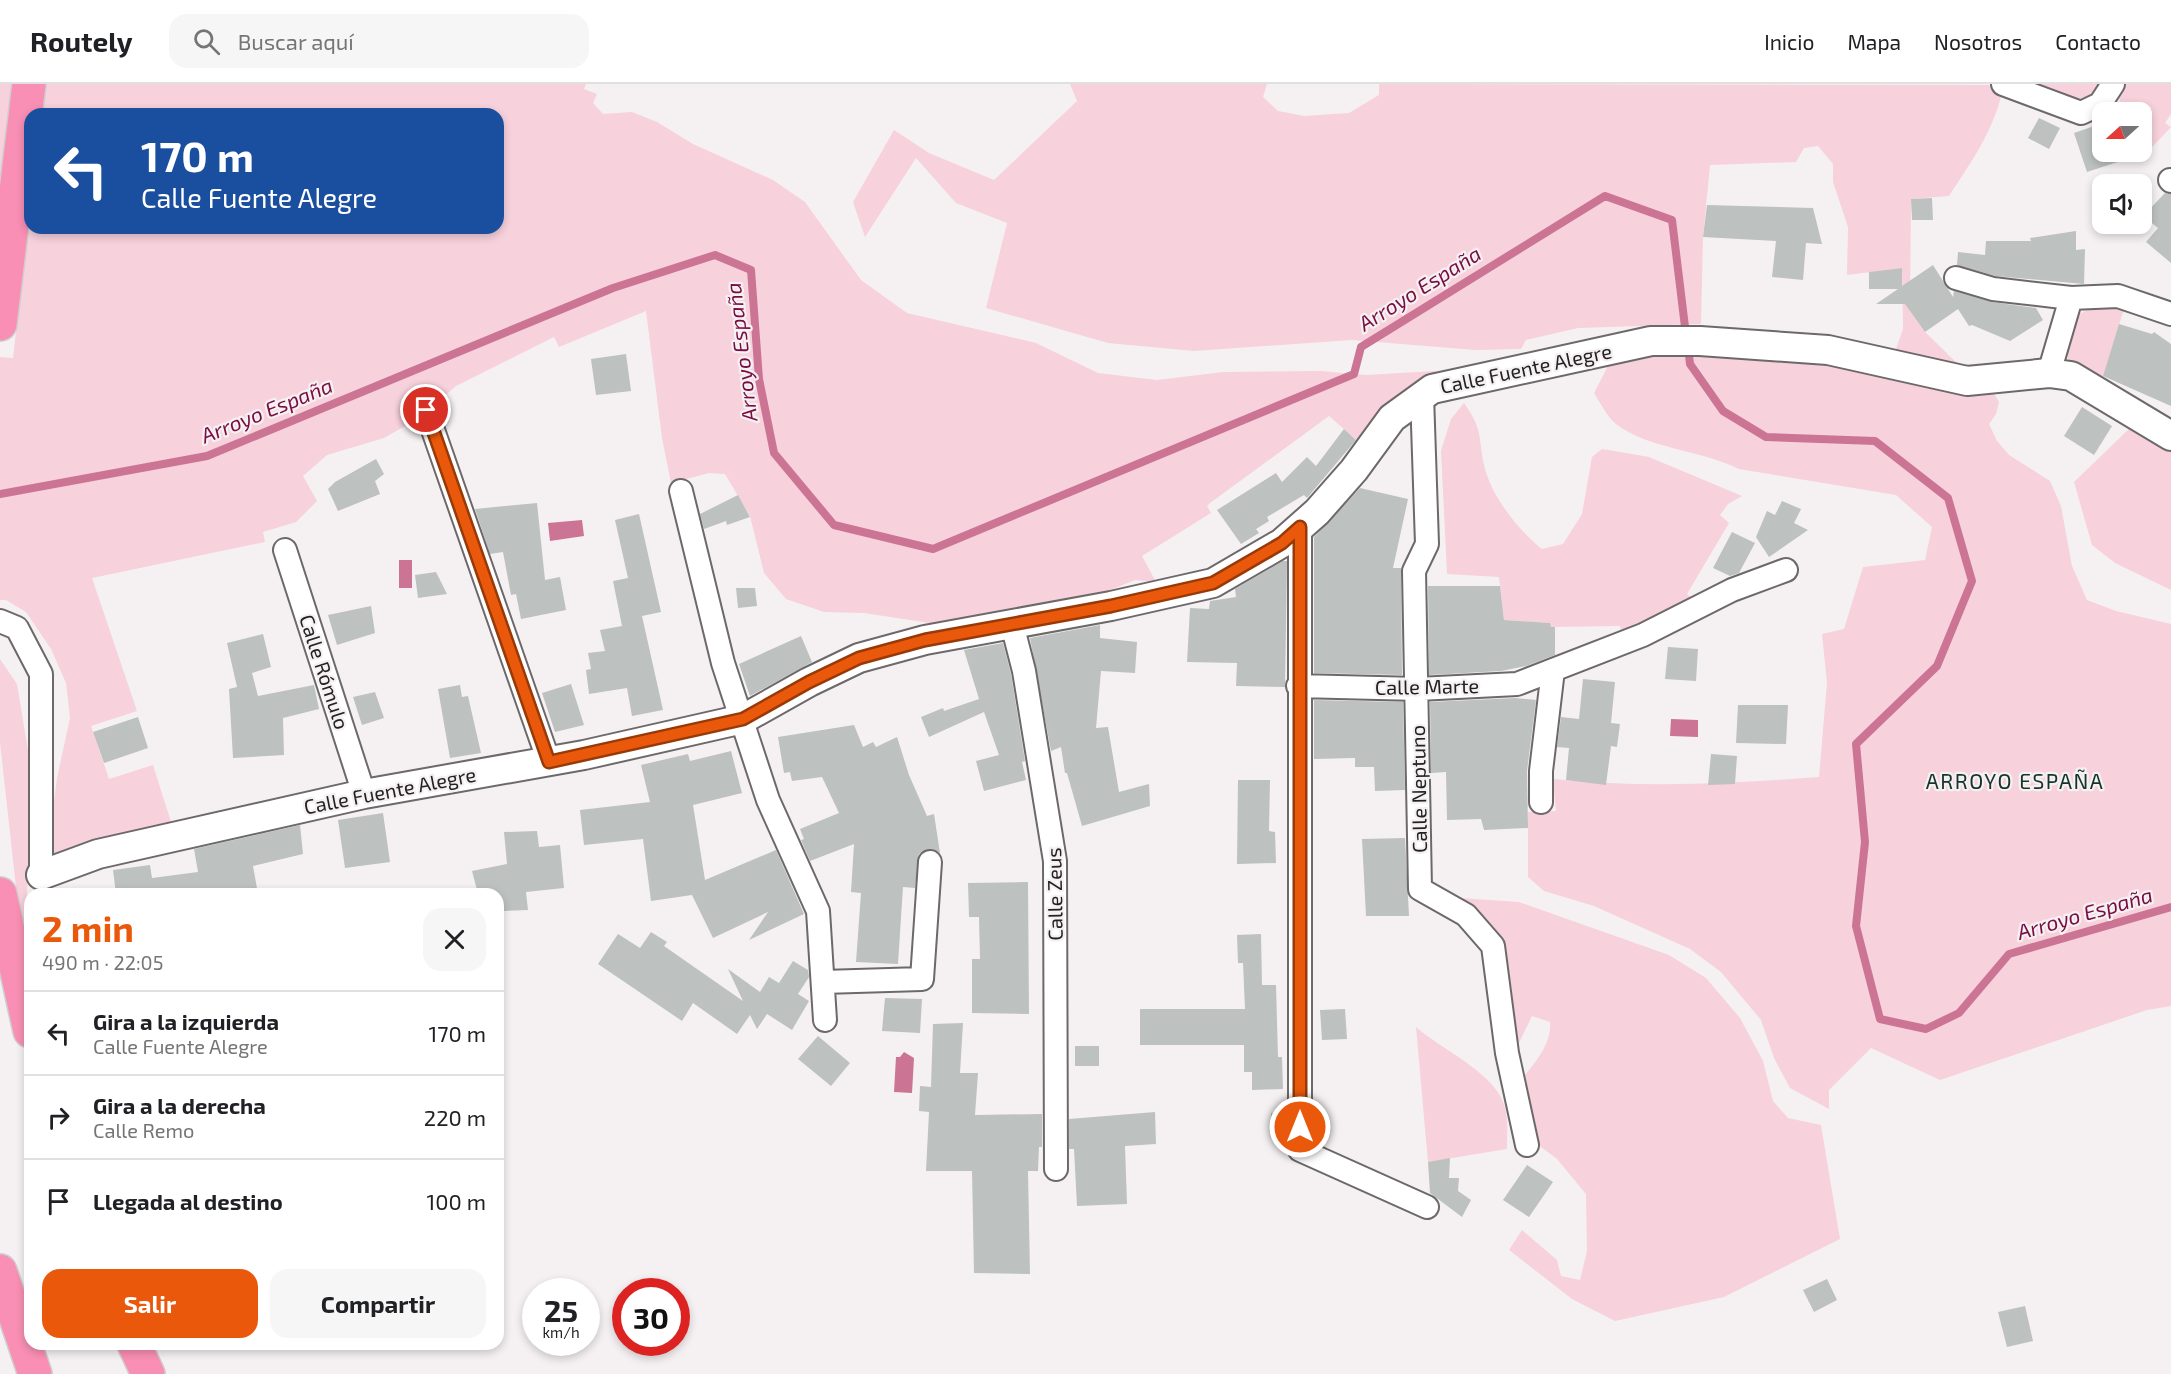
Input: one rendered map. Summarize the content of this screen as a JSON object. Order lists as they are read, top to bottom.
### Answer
{
  "streets": {
    "street": [
      "Calle Fuente Alegre",
      "Calle Rómulo",
      "Calle Marte",
      "Calle Neptuno",
      "Calle Zeus"
    ]
  },
  "crossings": [
    ["Calle Fuente Alegre", "Calle Rómulo"],
    ["Calle Fuente Alegre", "Calle Neptuno"],
    ["Calle Fuente Alegre", "Calle Zeus"],
    ["Calle Marte", "Calle Neptuno"]
  ],
  "districts": ["ARROYO ESPAÑA"],
  "water": ["Arroyo España"],
  "north": "left",
  "page": {
    "header": "Routely",
    "search": "Buscar aquí",
    "nav": [
      "Inicio",
      "Mapa",
      "Nosotros",
      "Contacto"
    ],
    "turn": ["170 m", "Calle Fuente Alegre"],
    "heading": ["2 min", "490 m · 22:05"],
    "list": [
      {
        "name": "Gira a la izquierda",
        "note": "Calle Fuente Alegre",
        "value": "170 m"
      },
      {
        "name": "Gira a la derecha",
        "note": "Calle Remo",
        "value": "220 m"
      },
      {
        "name": "Llegada al destino",
        "value": "100 m"
      }
    ],
    "buttons": ["Salir", "Compartir"],
    "speed": "25 km/h",
    "limit": "30"
  }
}
